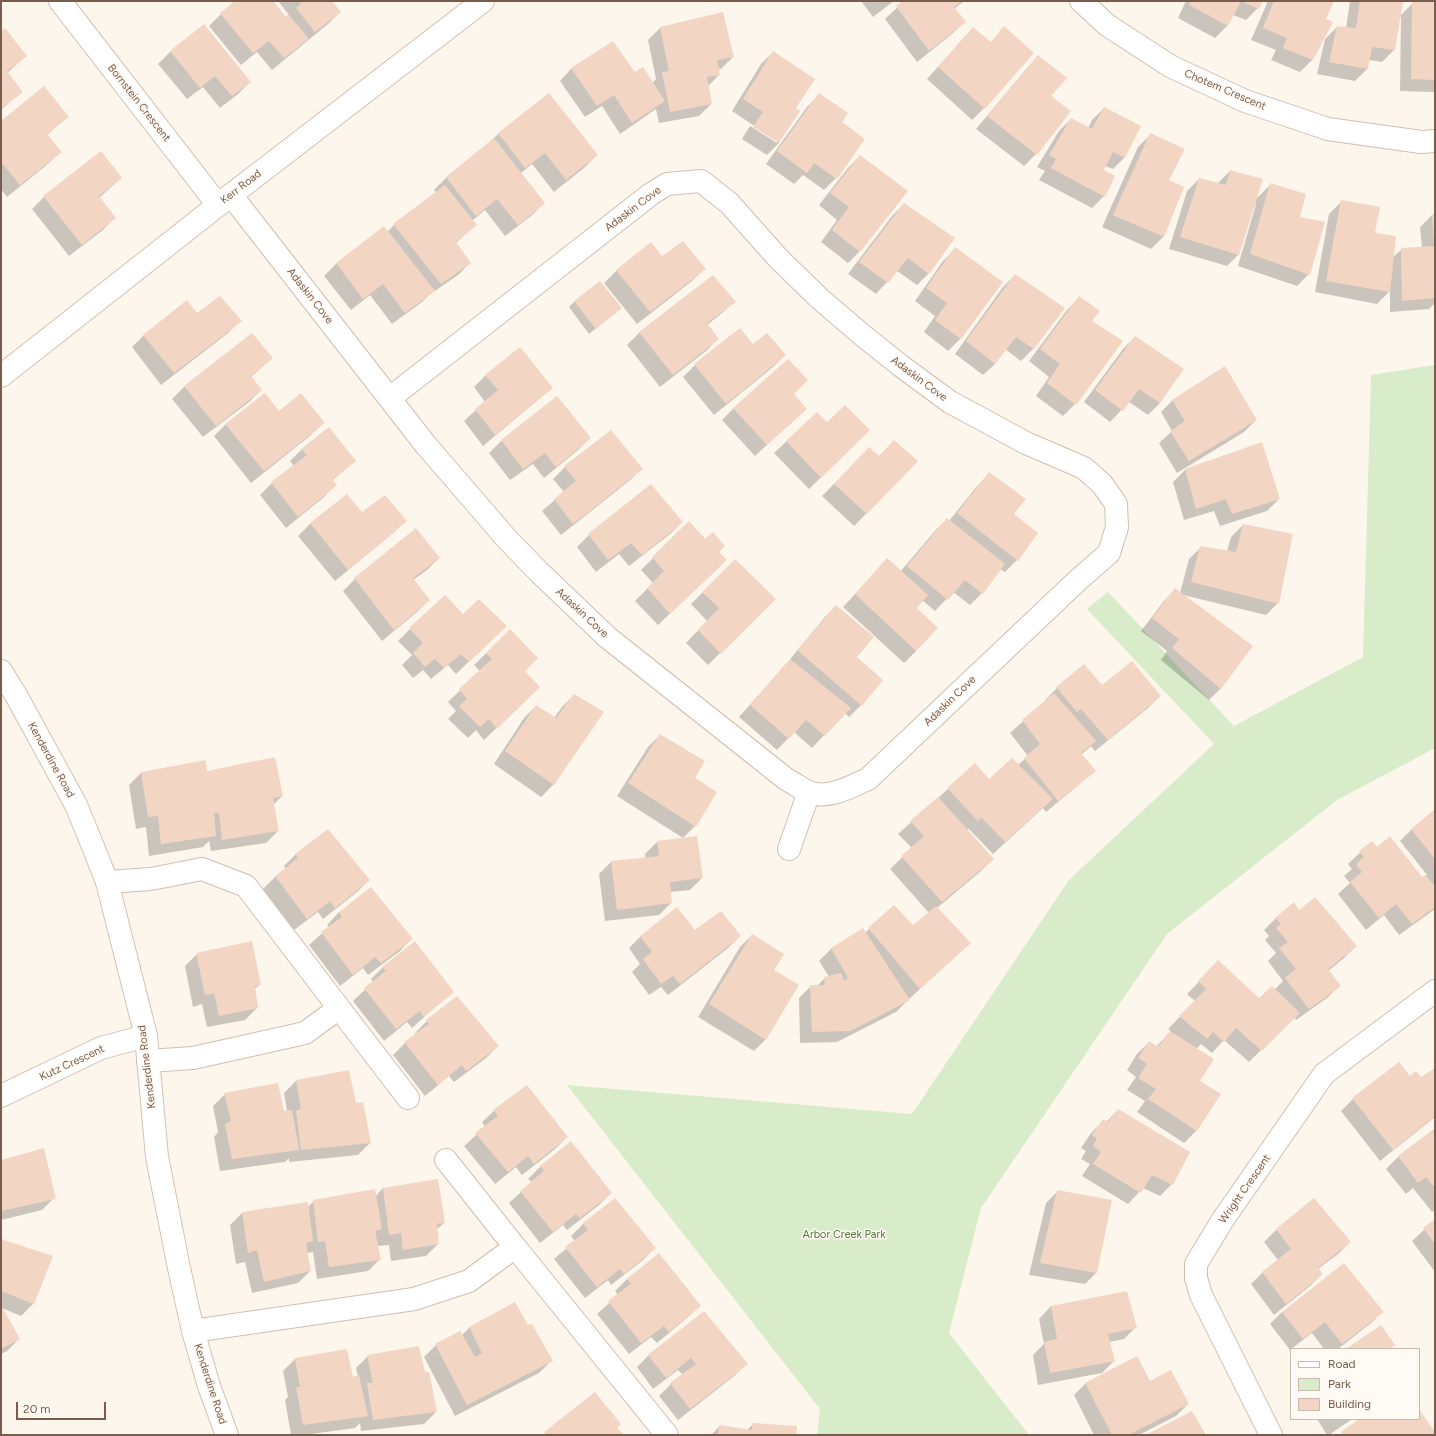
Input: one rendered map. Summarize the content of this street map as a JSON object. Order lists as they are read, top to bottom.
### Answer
{
  "streets": {
    "street": [
      "Chotem Crescent",
      "Bornstein Crescent",
      "Kerr Road",
      "Adaskin Cove",
      "Kenderdine Road",
      "Kutz Crescent",
      "Wright Crescent"
    ]
  },
  "crossings": [
    ["Bornstein Crescent", "Kerr Road"],
    ["Bornstein Crescent", "Adaskin Cove"],
    ["Kerr Road", "Adaskin Cove"],
    ["Kenderdine Road", "Kutz Crescent"]
  ],
  "parks": ["Arbor Creek Park"],
  "legend": ["Road", "Park", "Building"],
  "scale_bar": "20 m"
}
